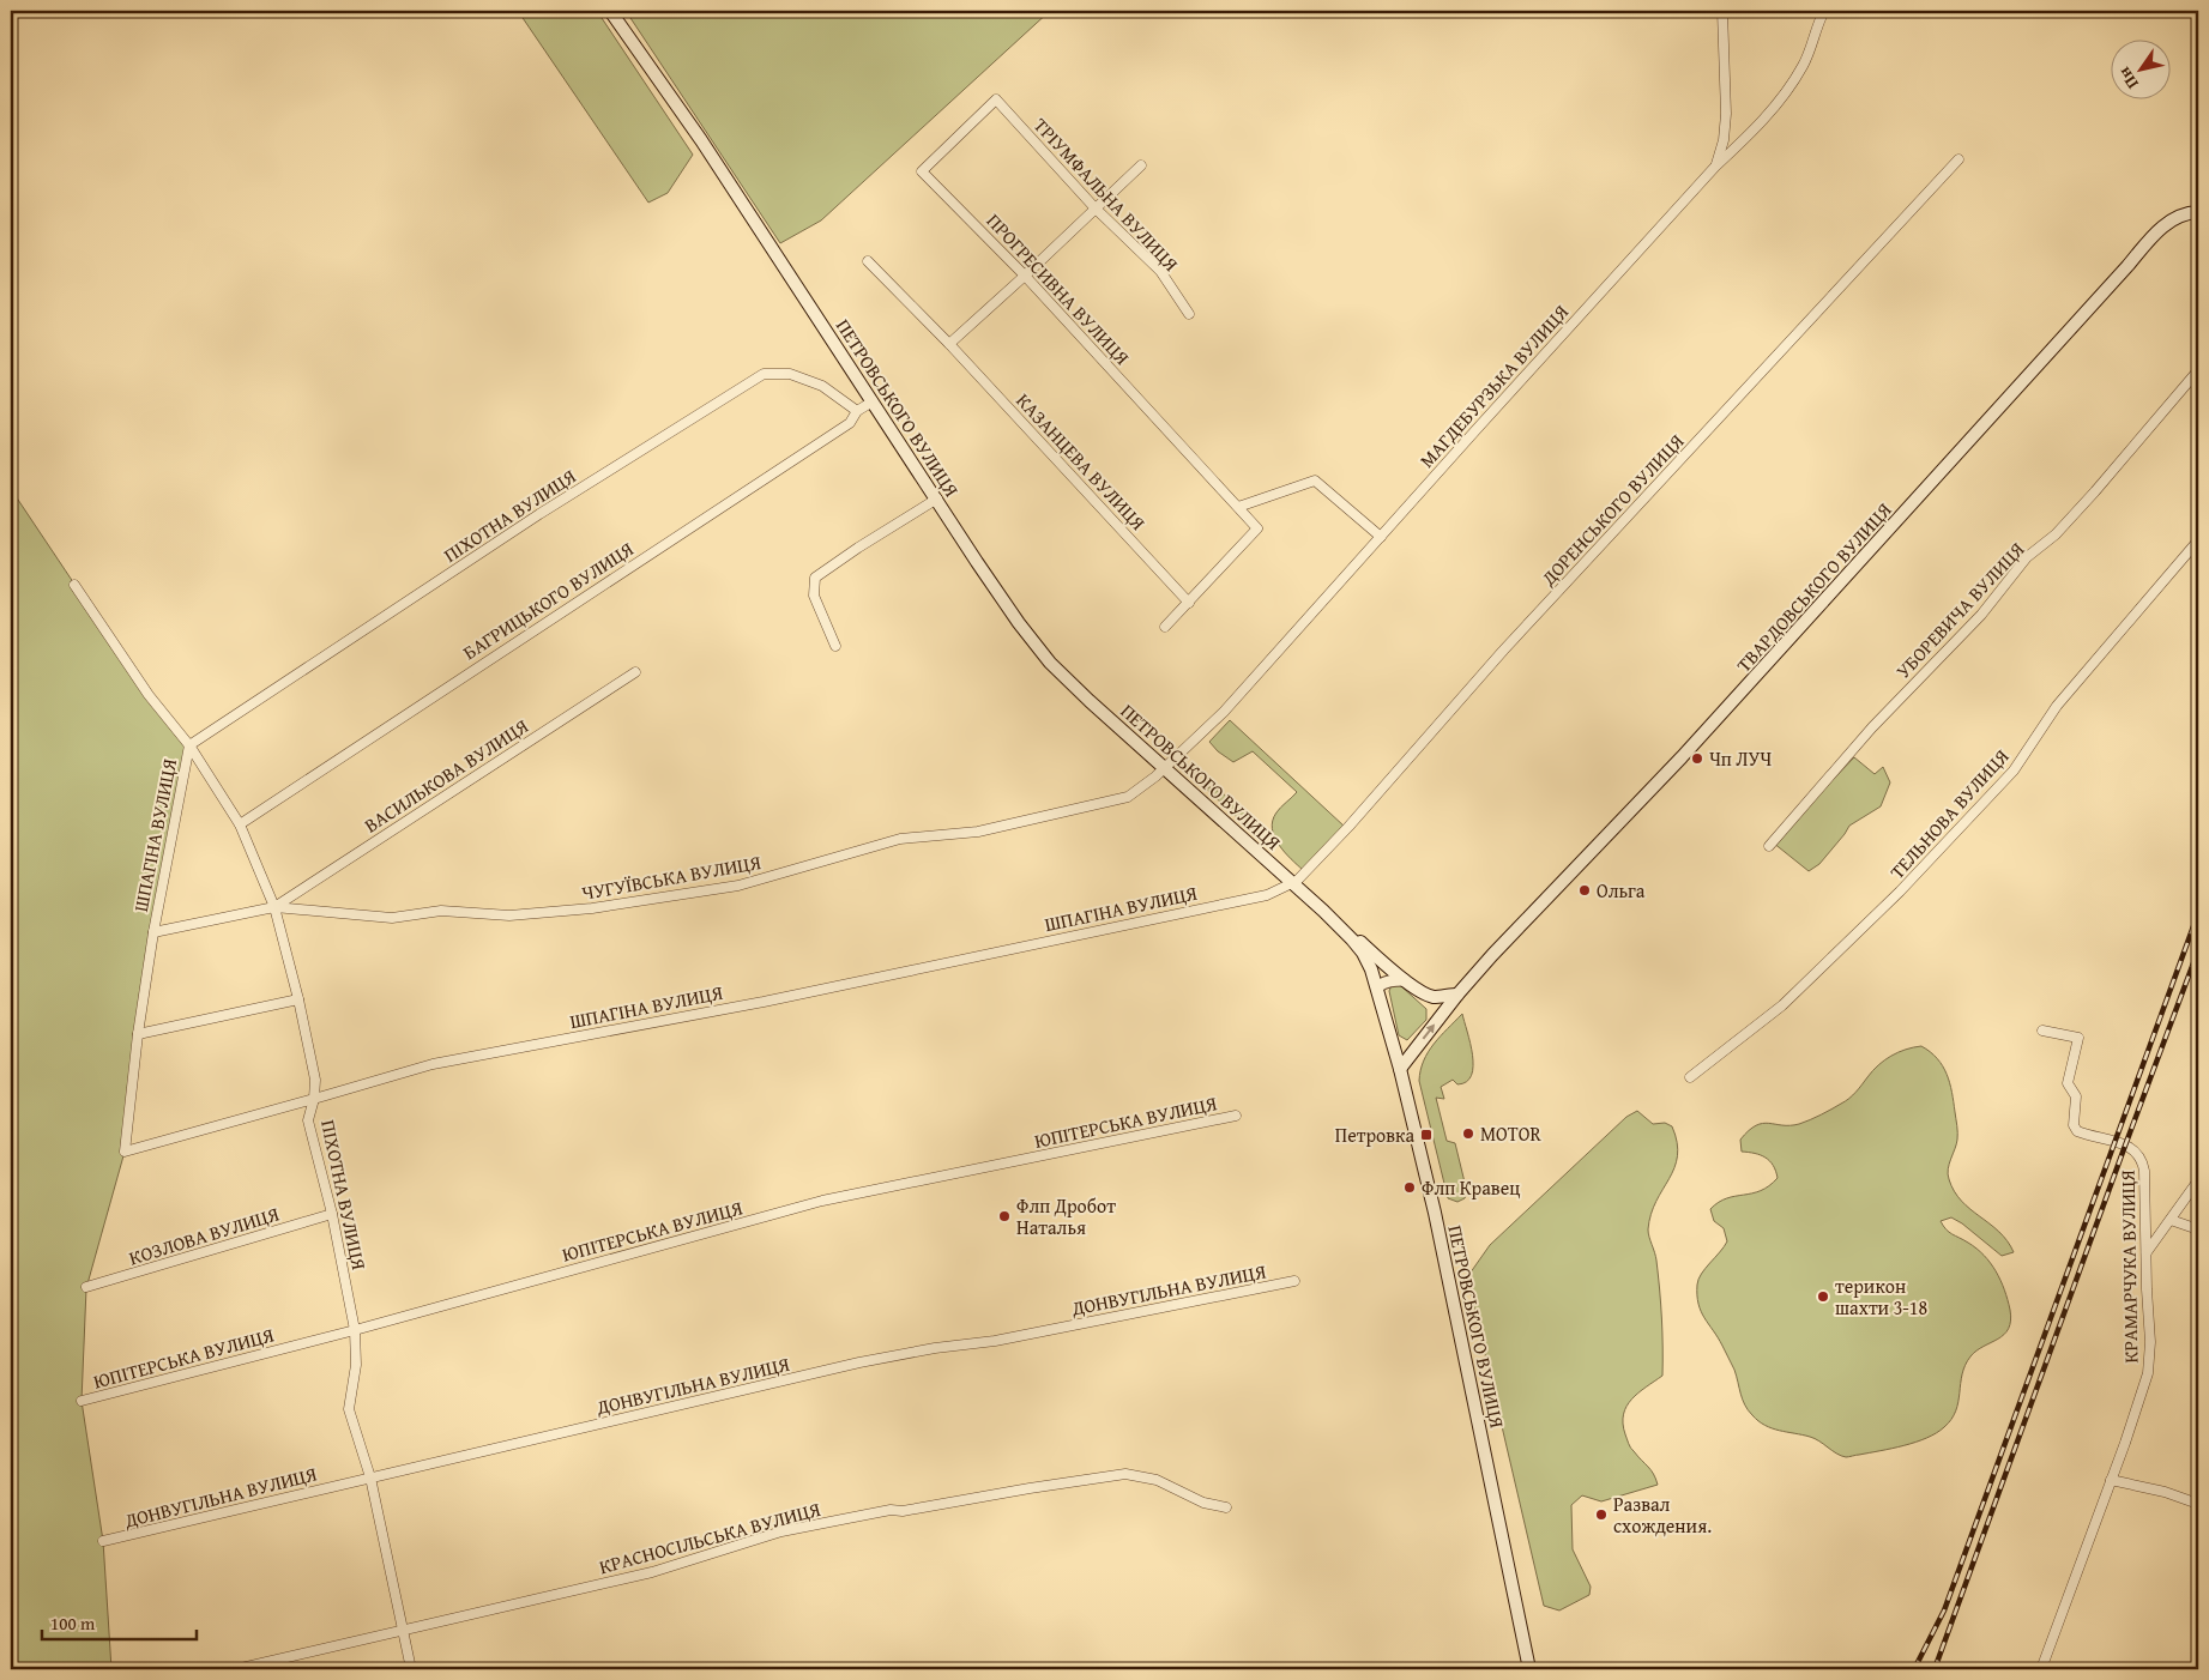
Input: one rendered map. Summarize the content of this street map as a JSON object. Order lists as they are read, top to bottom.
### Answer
{
  "streets": {
    "main road": ["ПЕТРОВСЬКОГО ВУЛИЦЯ", "ТВАРДОВСЬКОГО ВУЛИЦЯ"],
    "street": [
      "ТРІУМФАЛЬНА ВУЛИЦЯ",
      "ПРОГРЕСИВНА ВУЛИЦЯ",
      "МАГДЕБУРЗЬКА ВУЛИЦЯ",
      "КАЗАНЦЕВА ВУЛИЦЯ",
      "ДОРЕНСЬКОГО ВУЛИЦЯ",
      "ПІХОТНА ВУЛИЦЯ",
      "БАГРИЦЬКОГО ВУЛИЦЯ",
      "УБОРЕВИЧА ВУЛИЦЯ",
      "ВАСИЛЬКОВА ВУЛИЦЯ",
      "ТЕЛЬНОВА ВУЛИЦЯ",
      "ШПАГІНА ВУЛИЦЯ",
      "ЧУГУЇВСЬКА ВУЛИЦЯ",
      "ЮПІТЕРСЬКА ВУЛИЦЯ",
      "КОЗЛОВА ВУЛИЦЯ",
      "КРАМАРЧУКА ВУЛИЦЯ",
      "ДОНВУГІЛЬНА ВУЛИЦЯ",
      "КРАСНОСІЛЬСЬКА ВУЛИЦЯ"
    ]
  },
  "crossings": [
    ["ТРІУМФАЛЬНА ВУЛИЦЯ", "ПРОГРЕСИВНА ВУЛИЦЯ"],
    ["ПРОГРЕСИВНА ВУЛИЦЯ", "КАЗАНЦЕВА ВУЛИЦЯ"],
    ["МАГДЕБУРЗЬКА ВУЛИЦЯ", "ПЕТРОВСЬКОГО ВУЛИЦЯ"],
    ["МАГДЕБУРЗЬКА ВУЛИЦЯ", "ЧУГУЇВСЬКА ВУЛИЦЯ"],
    ["ПЕТРОВСЬКОГО ВУЛИЦЯ", "ДОРЕНСЬКОГО ВУЛИЦЯ"],
    ["ПЕТРОВСЬКОГО ВУЛИЦЯ", "ТВАРДОВСЬКОГО ВУЛИЦЯ"],
    ["ПЕТРОВСЬКОГО ВУЛИЦЯ", "БАГРИЦЬКОГО ВУЛИЦЯ"],
    ["ПЕТРОВСЬКОГО ВУЛИЦЯ", "ШПАГІНА ВУЛИЦЯ"],
    ["ПЕТРОВСЬКОГО ВУЛИЦЯ", "ЧУГУЇВСЬКА ВУЛИЦЯ"],
    ["ДОРЕНСЬКОГО ВУЛИЦЯ", "ШПАГІНА ВУЛИЦЯ"],
    ["ПІХОТНА ВУЛИЦЯ", "БАГРИЦЬКОГО ВУЛИЦЯ"],
    ["ПІХОТНА ВУЛИЦЯ", "ВАСИЛЬКОВА ВУЛИЦЯ"],
    ["ПІХОТНА ВУЛИЦЯ", "ШПАГІНА ВУЛИЦЯ"],
    ["ПІХОТНА ВУЛИЦЯ", "ЧУГУЇВСЬКА ВУЛИЦЯ"],
    ["ПІХОТНА ВУЛИЦЯ", "ЮПІТЕРСЬКА ВУЛИЦЯ"],
    ["ПІХОТНА ВУЛИЦЯ", "КОЗЛОВА ВУЛИЦЯ"],
    ["ПІХОТНА ВУЛИЦЯ", "ДОНВУГІЛЬНА ВУЛИЦЯ"],
    ["ПІХОТНА ВУЛИЦЯ", "КРАСНОСІЛЬСЬКА ВУЛИЦЯ"],
    ["ВАСИЛЬКОВА ВУЛИЦЯ", "ШПАГІНА ВУЛИЦЯ"],
    ["ВАСИЛЬКОВА ВУЛИЦЯ", "ЧУГУЇВСЬКА ВУЛИЦЯ"],
    ["ШПАГІНА ВУЛИЦЯ", "ЧУГУЇВСЬКА ВУЛИЦЯ"]
  ],
  "places": {
    "other": [
      "Чп ЛУЧ",
      "Ольга",
      "MOTOR",
      "Флп Кравец",
      "Флп Дробот Наталья",
      "терикон шахти 3-18",
      "Развал схождения."
    ],
    "transit": ["Петровка"]
  },
  "scale_bar": "100 m",
  "north": "bottom left"
}
